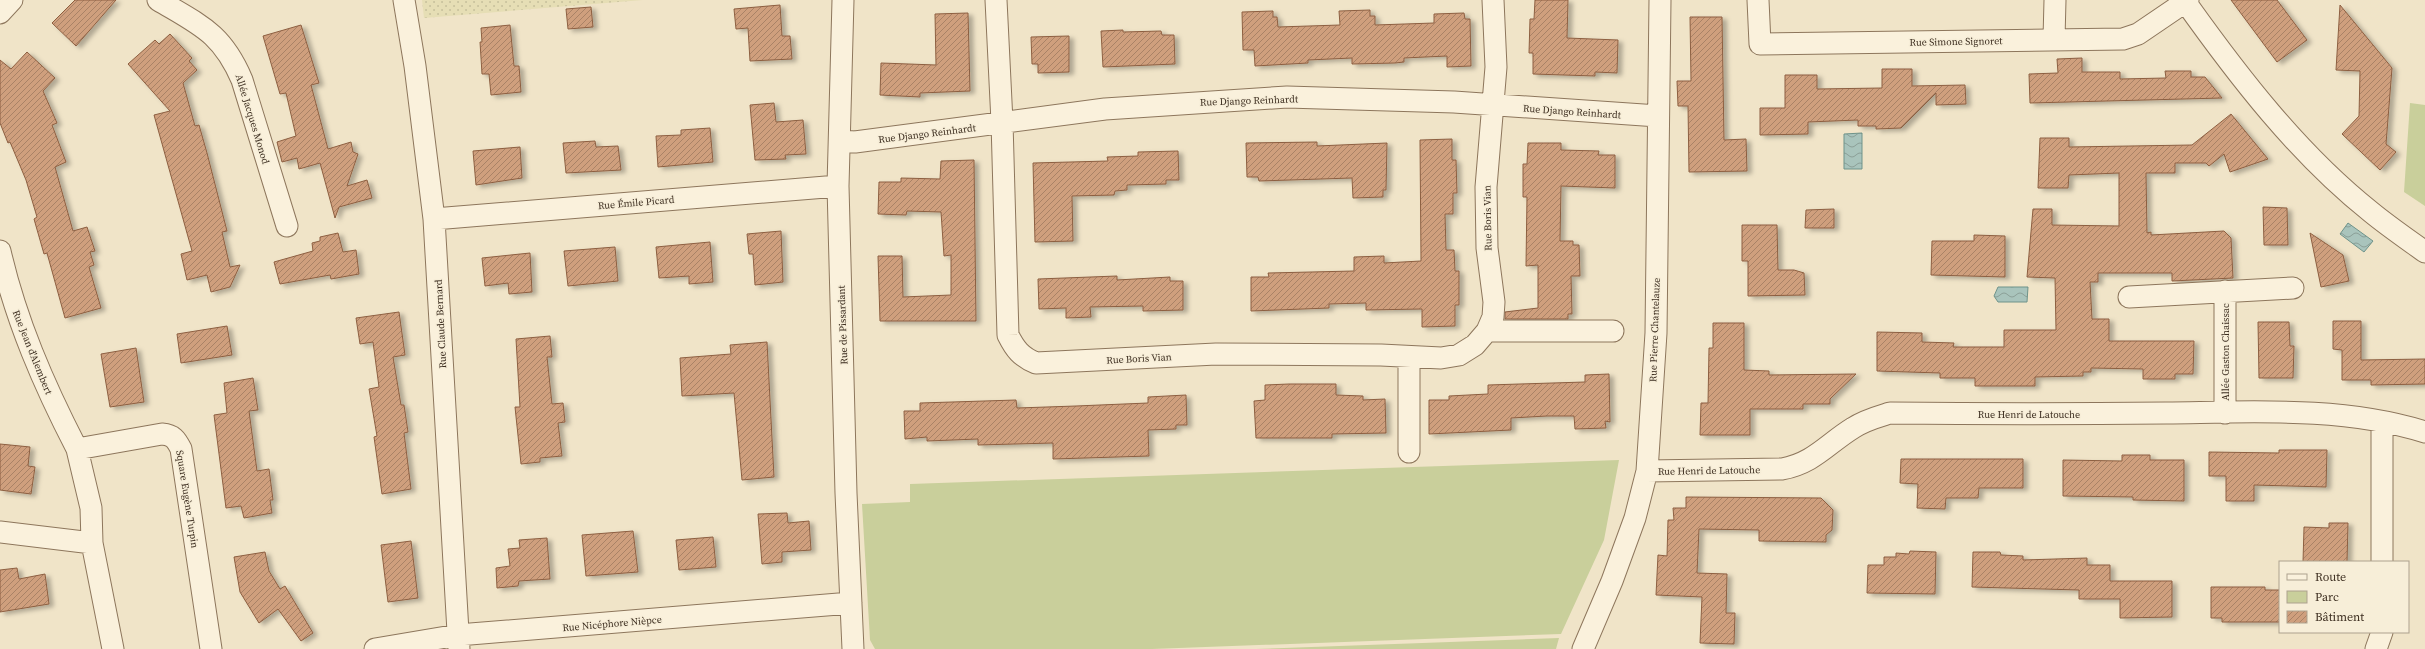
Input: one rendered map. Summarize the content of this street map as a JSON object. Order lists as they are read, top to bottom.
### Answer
{
  "streets": {
    "street": [
      "Rue Simone Signoret",
      "Rue Django Reinhardt",
      "Allée Jacques Monod",
      "Rue Émile Picard",
      "Rue Boris Vian",
      "Rue Claude Bernard",
      "Rue de Pissardant",
      "Rue Pierre Chantelauze",
      "Rue Jean d'Alembert",
      "Allée Gaston Chaissac",
      "Rue Henri de Latouche",
      "Square Eugène Turpin",
      "Rue Nicéphore Nièpce"
    ]
  },
  "crossings": [
    ["Rue Django Reinhardt", "Rue Boris Vian"],
    ["Rue Django Reinhardt", "Rue de Pissardant"],
    ["Rue Django Reinhardt", "Rue Pierre Chantelauze"],
    ["Rue Émile Picard", "Rue Claude Bernard"],
    ["Rue Émile Picard", "Rue de Pissardant"],
    ["Rue Claude Bernard", "Rue Nicéphore Nièpce"],
    ["Rue de Pissardant", "Rue Nicéphore Nièpce"],
    ["Rue Pierre Chantelauze", "Rue Henri de Latouche"],
    ["Rue Jean d'Alembert", "Square Eugène Turpin"],
    ["Allée Gaston Chaissac", "Rue Henri de Latouche"]
  ],
  "legend": ["Route", "Parc", "Bâtiment"]
}
